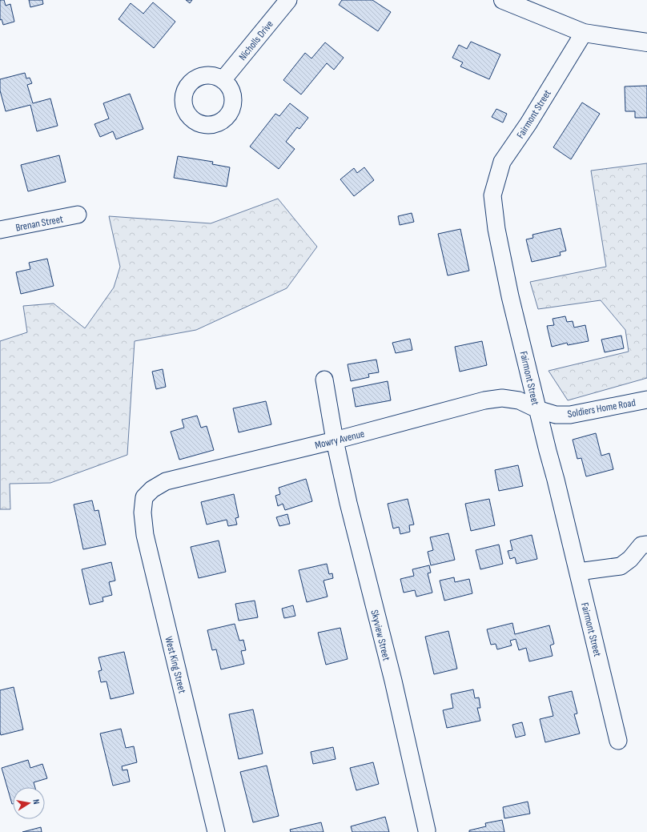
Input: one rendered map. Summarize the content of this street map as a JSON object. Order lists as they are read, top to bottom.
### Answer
{
  "streets": {
    "street": [
      "Nicholls Drive",
      "Fairmont Street",
      "Brenan Street",
      "Soldiers Home Road",
      "Mowry Avenue",
      "Skyview Street",
      "West King Street"
    ]
  },
  "crossings": [
    ["Fairmont Street", "Soldiers Home Road"],
    ["Fairmont Street", "Mowry Avenue"],
    ["Soldiers Home Road", "Mowry Avenue"],
    ["Mowry Avenue", "Skyview Street"],
    ["Mowry Avenue", "West King Street"]
  ],
  "north": "right"
}
